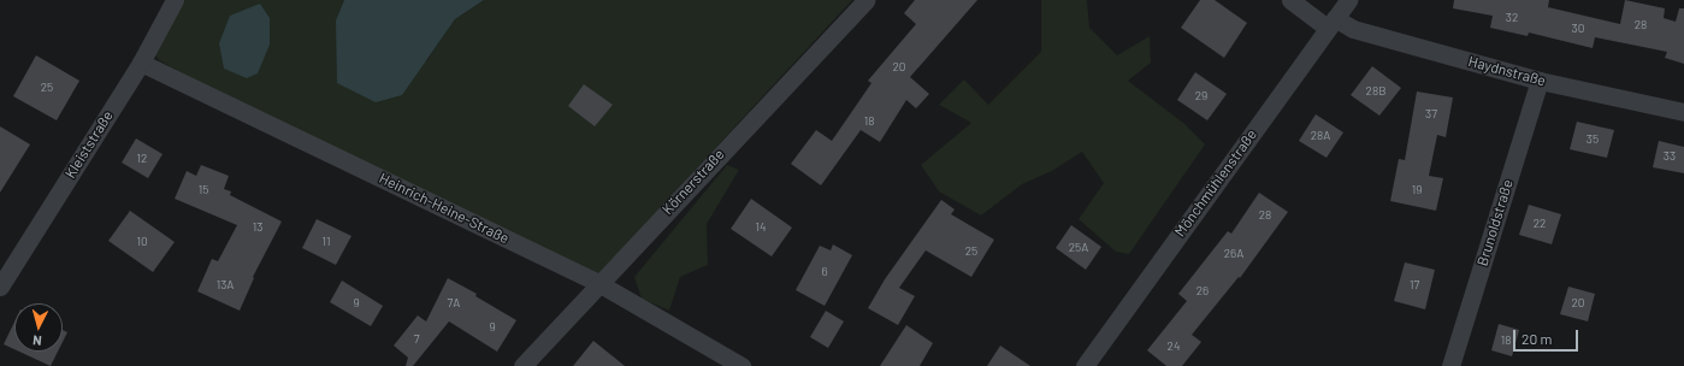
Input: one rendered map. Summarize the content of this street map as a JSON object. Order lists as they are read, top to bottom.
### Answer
{
  "streets": {
    "street": [
      "Haydnstraße",
      "Kleiststraße",
      "Körnerstraße",
      "Mönchmühlenstraße",
      "Heinrich-Heine-Straße",
      "Brunoldstraße"
    ]
  },
  "crossings": [
    ["Haydnstraße", "Mönchmühlenstraße"],
    ["Haydnstraße", "Brunoldstraße"],
    ["Kleiststraße", "Heinrich-Heine-Straße"],
    ["Körnerstraße", "Heinrich-Heine-Straße"]
  ],
  "house_numbers": [
    "32",
    "28",
    "30",
    "20",
    "25",
    "28B",
    "29",
    "37",
    "18",
    "28A",
    "35",
    "33",
    "12",
    "15",
    "19",
    "28",
    "22",
    "13",
    "14",
    "10",
    "11",
    "25A",
    "25",
    "26A",
    "6",
    "13A",
    "17",
    "26",
    "9",
    "7A",
    "20",
    "9",
    "7",
    "18",
    "24"
  ],
  "scale_bar": "20 m",
  "north": "bottom"
}
